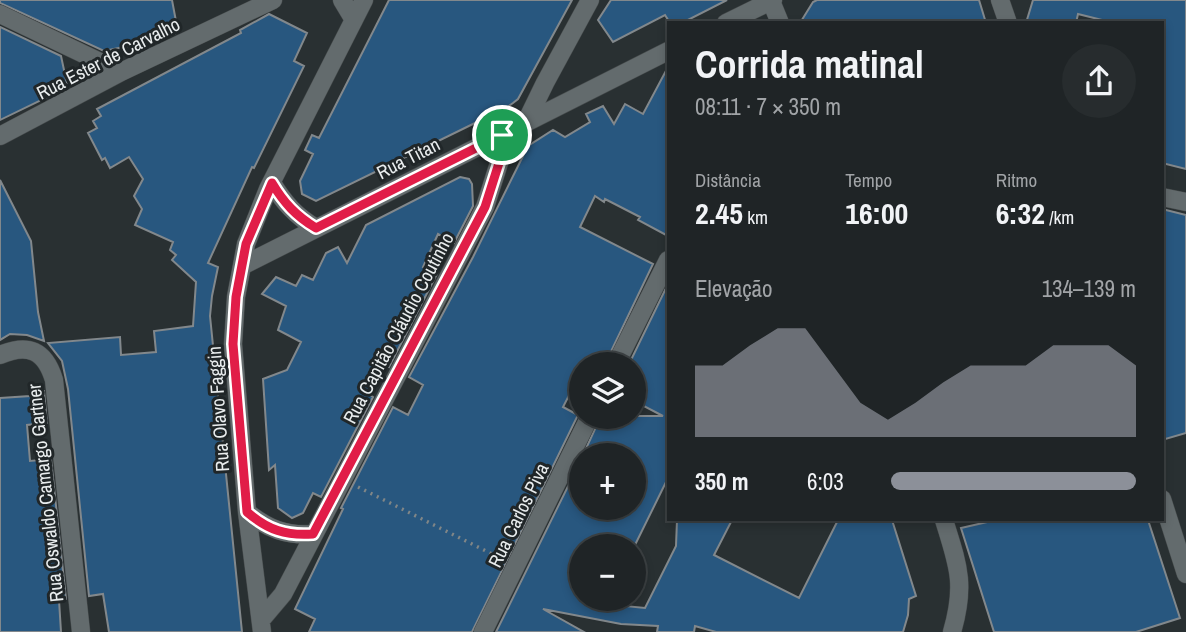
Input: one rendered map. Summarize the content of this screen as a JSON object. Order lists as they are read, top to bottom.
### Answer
{
  "streets": {
    "street": [
      "Rua Ester de Carvalho",
      "Rua Titan",
      "Rua Capitão Cláudio Coutinho",
      "Rua Olavo Faggin",
      "Rua Oswaldo Camargo Gartner",
      "Rua Carlos Piva"
    ]
  },
  "crossings": [
    ["Rua Titan", "Rua Capitão Cláudio Coutinho"],
    ["Rua Titan", "Rua Olavo Faggin"],
    ["Rua Capitão Cláudio Coutinho", "Rua Olavo Faggin"]
  ],
  "page": {
    "heading": ["Corrida matinal", "08:11 · 7 × 350 m"],
    "stats": [
      ["Distância", "2.45 km"],
      ["Tempo", "16:00"],
      ["Ritmo", "6:32 /km"]
    ],
    "chart": ["Elevação", "134–139 m"],
    "map_buttons": ["+", "−"],
    "list": [
      {
        "name": "350 m",
        "note": "6:03"
      }
    ]
  }
}
